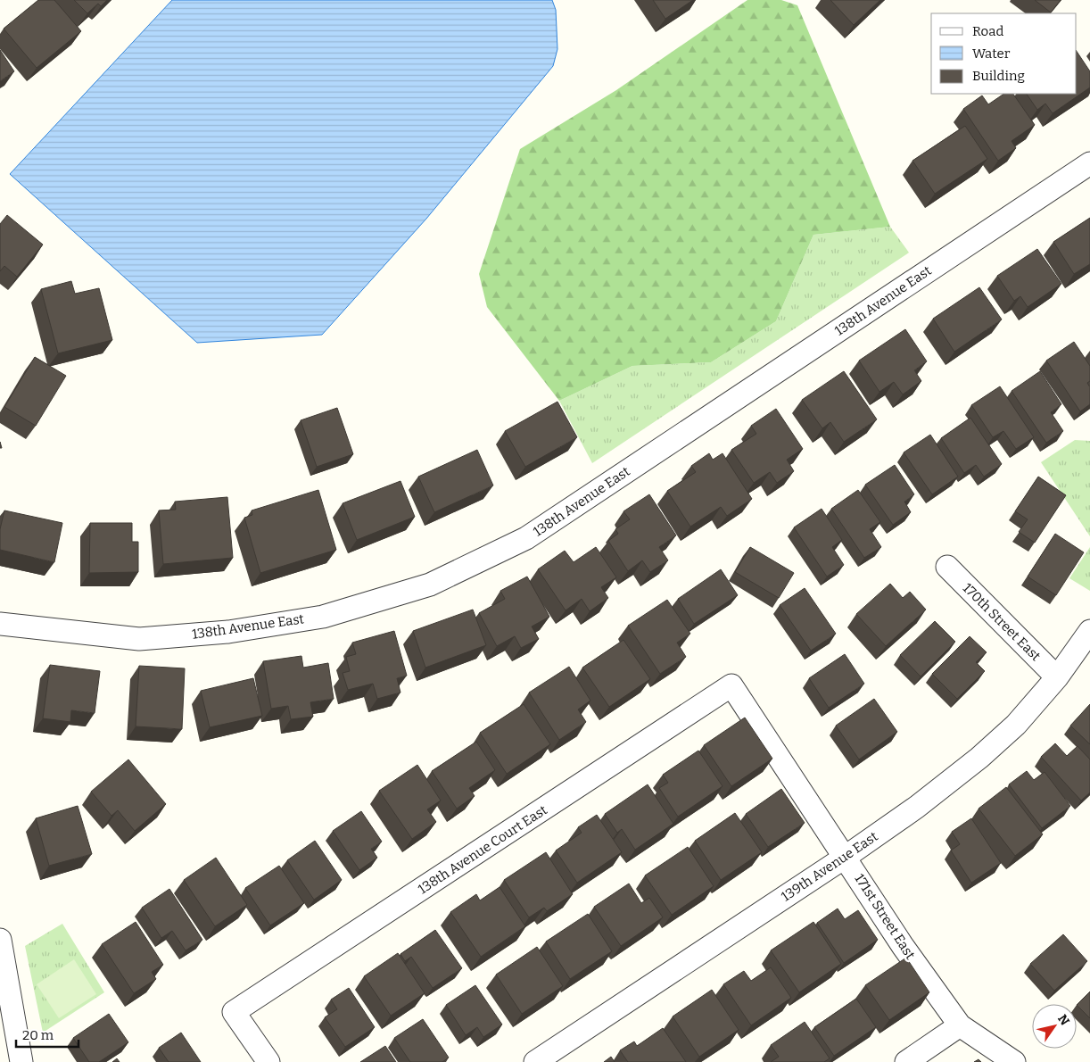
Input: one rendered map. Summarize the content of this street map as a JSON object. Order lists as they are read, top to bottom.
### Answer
{
  "streets": {
    "street": [
      "138th Avenue East",
      "170th Street East",
      "138th Avenue Court East",
      "139th Avenue East",
      "171st Street East"
    ]
  },
  "crossings": [
    ["170th Street East", "139th Avenue East"],
    ["138th Avenue Court East", "171st Street East"],
    ["139th Avenue East", "171st Street East"]
  ],
  "legend": ["Road", "Water", "Building"],
  "scale_bar": "20 m",
  "north": "top right"
}
